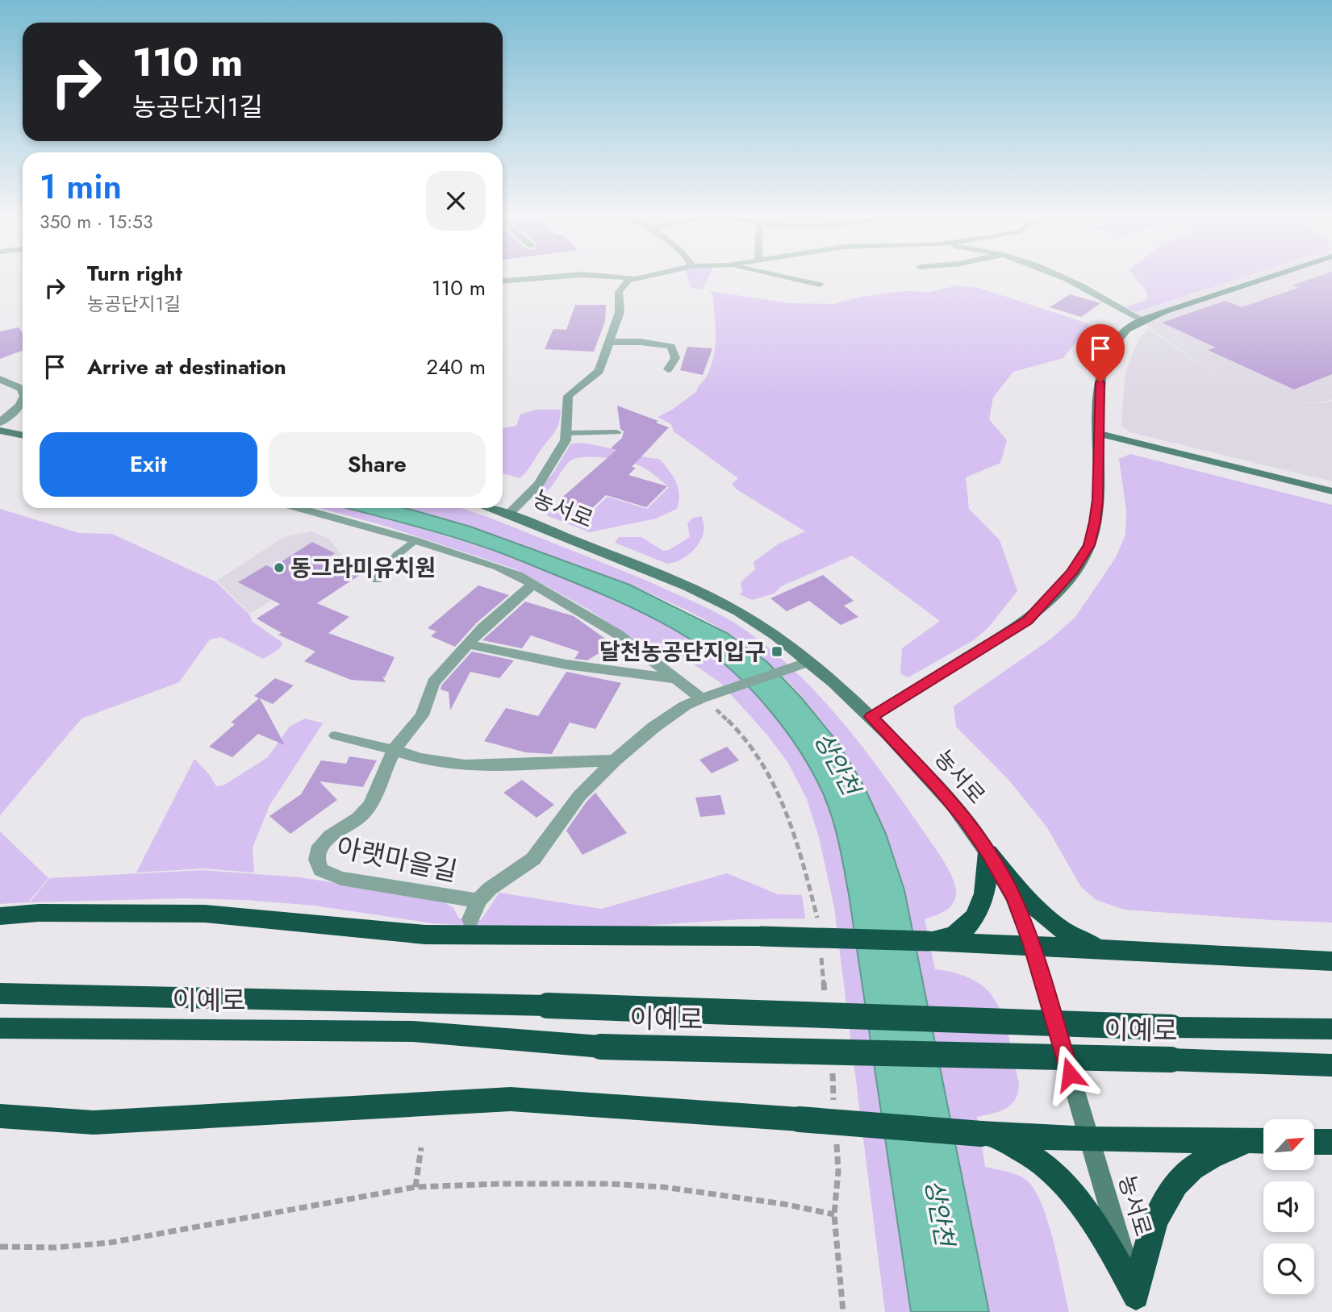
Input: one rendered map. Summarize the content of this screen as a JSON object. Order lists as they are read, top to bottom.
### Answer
{
  "streets": {
    "highway": ["이예로"],
    "street": ["농서로", "아랫마을길"]
  },
  "crossings": [
    ["농서로", "아랫마을길"]
  ],
  "water": ["상안천"],
  "places": {
    "other": ["동그라미유치원"],
    "transit": ["달천농공단지입구"]
  },
  "north": "top right",
  "page": {
    "turn": ["110 m", "농공단지1길"],
    "heading": ["1 min", "350 m · 15:53"],
    "list": [
      {
        "name": "Turn right",
        "note": "농공단지1길",
        "value": "110 m"
      },
      {
        "name": "Arrive at destination",
        "value": "240 m"
      }
    ],
    "buttons": ["Exit", "Share"]
  }
}
